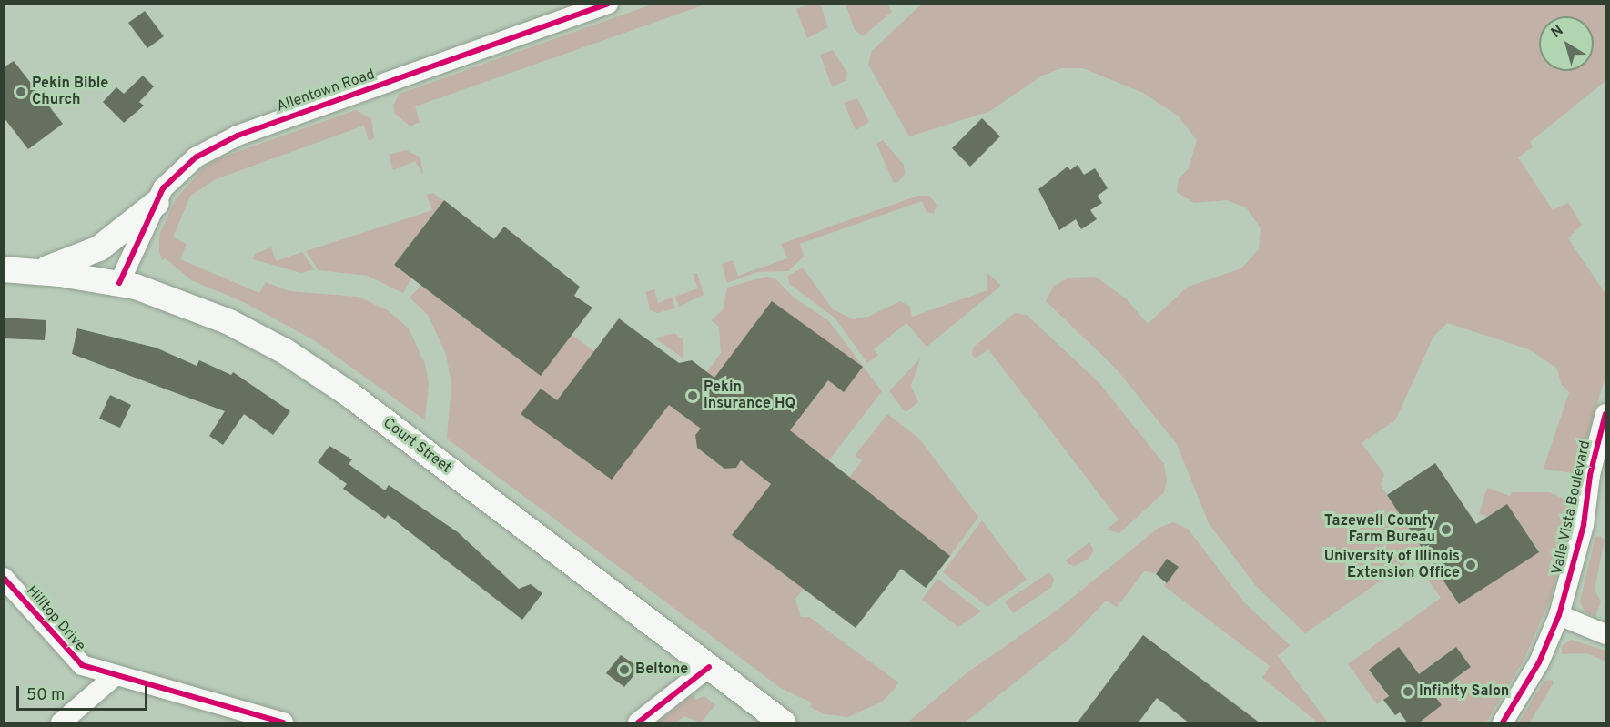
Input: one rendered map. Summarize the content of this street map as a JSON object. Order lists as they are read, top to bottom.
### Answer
{
  "streets": {
    "main road": ["Court Street"],
    "street": ["Allentown Road", "Valle Vista Boulevard", "Hilltop Drive"]
  },
  "crossings": [
    ["Allentown Road", "Court Street"]
  ],
  "places": [
    "Pekin Bible Church",
    "Pekin Insurance HQ",
    "Tazewell County Farm Bureau",
    "University of Illinois Extension Office",
    "Beltone",
    "Infinity Salon"
  ],
  "scale_bar": "50 m",
  "north": "top left"
}
